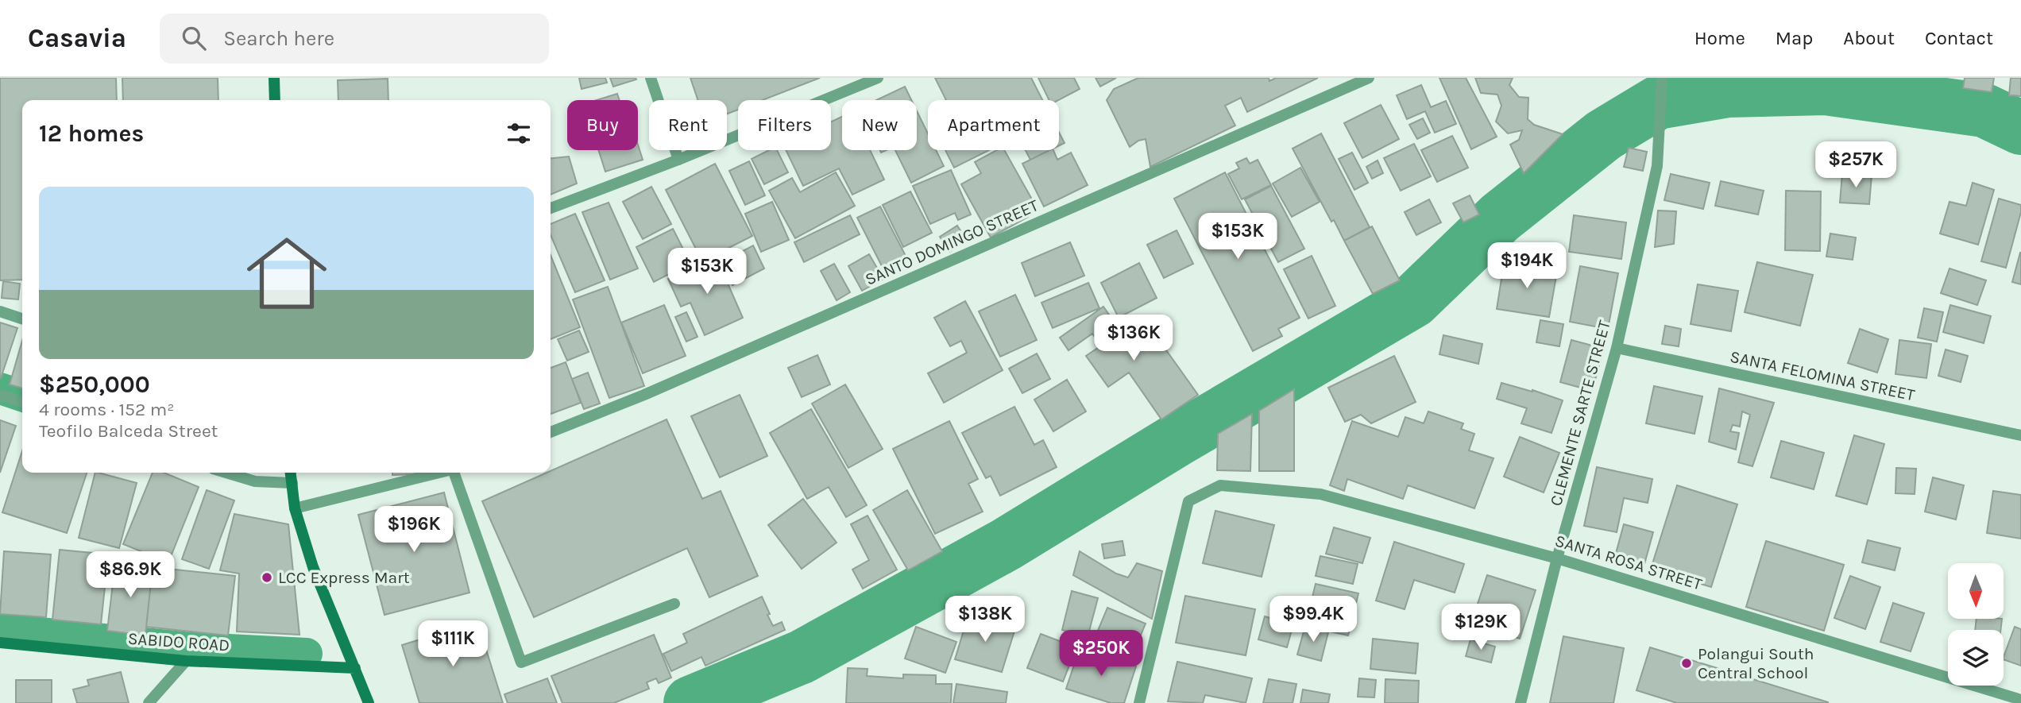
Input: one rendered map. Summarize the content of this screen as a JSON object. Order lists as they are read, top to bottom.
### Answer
{
  "streets": {
    "main road": ["SABIDO ROAD"],
    "street": [
      "SANTO DOMINGO STREET",
      "SANTA FELOMINA STREET",
      "CLEMENTE SARTE STREET",
      "SANTA ROSA STREET"
    ]
  },
  "crossings": [
    ["SANTA FELOMINA STREET", "CLEMENTE SARTE STREET"],
    ["CLEMENTE SARTE STREET", "SANTA ROSA STREET"]
  ],
  "places": ["LCC Express Mart", "Polangui South Central School"],
  "north": "bottom",
  "page": {
    "header": "Casavia",
    "search": "Search here",
    "nav": [
      "Home",
      "Map",
      "About",
      "Contact"
    ],
    "chip": [
      "Buy",
      "Rent",
      "Filters",
      "New",
      "Apartment"
    ],
    "heading": "12 homes",
    "price": [
      "$257K",
      "$153K",
      "$194K",
      "$153K",
      "$136K",
      "$196K",
      "$86.9K",
      "$138K",
      "$99.4K",
      "$129K",
      "$111K",
      "$250K"
    ],
    "list": [
      {
        "name": "$250,000",
        "note": "4 rooms · 152 m² · Teofilo Balceda Street"
      }
    ]
  }
}
